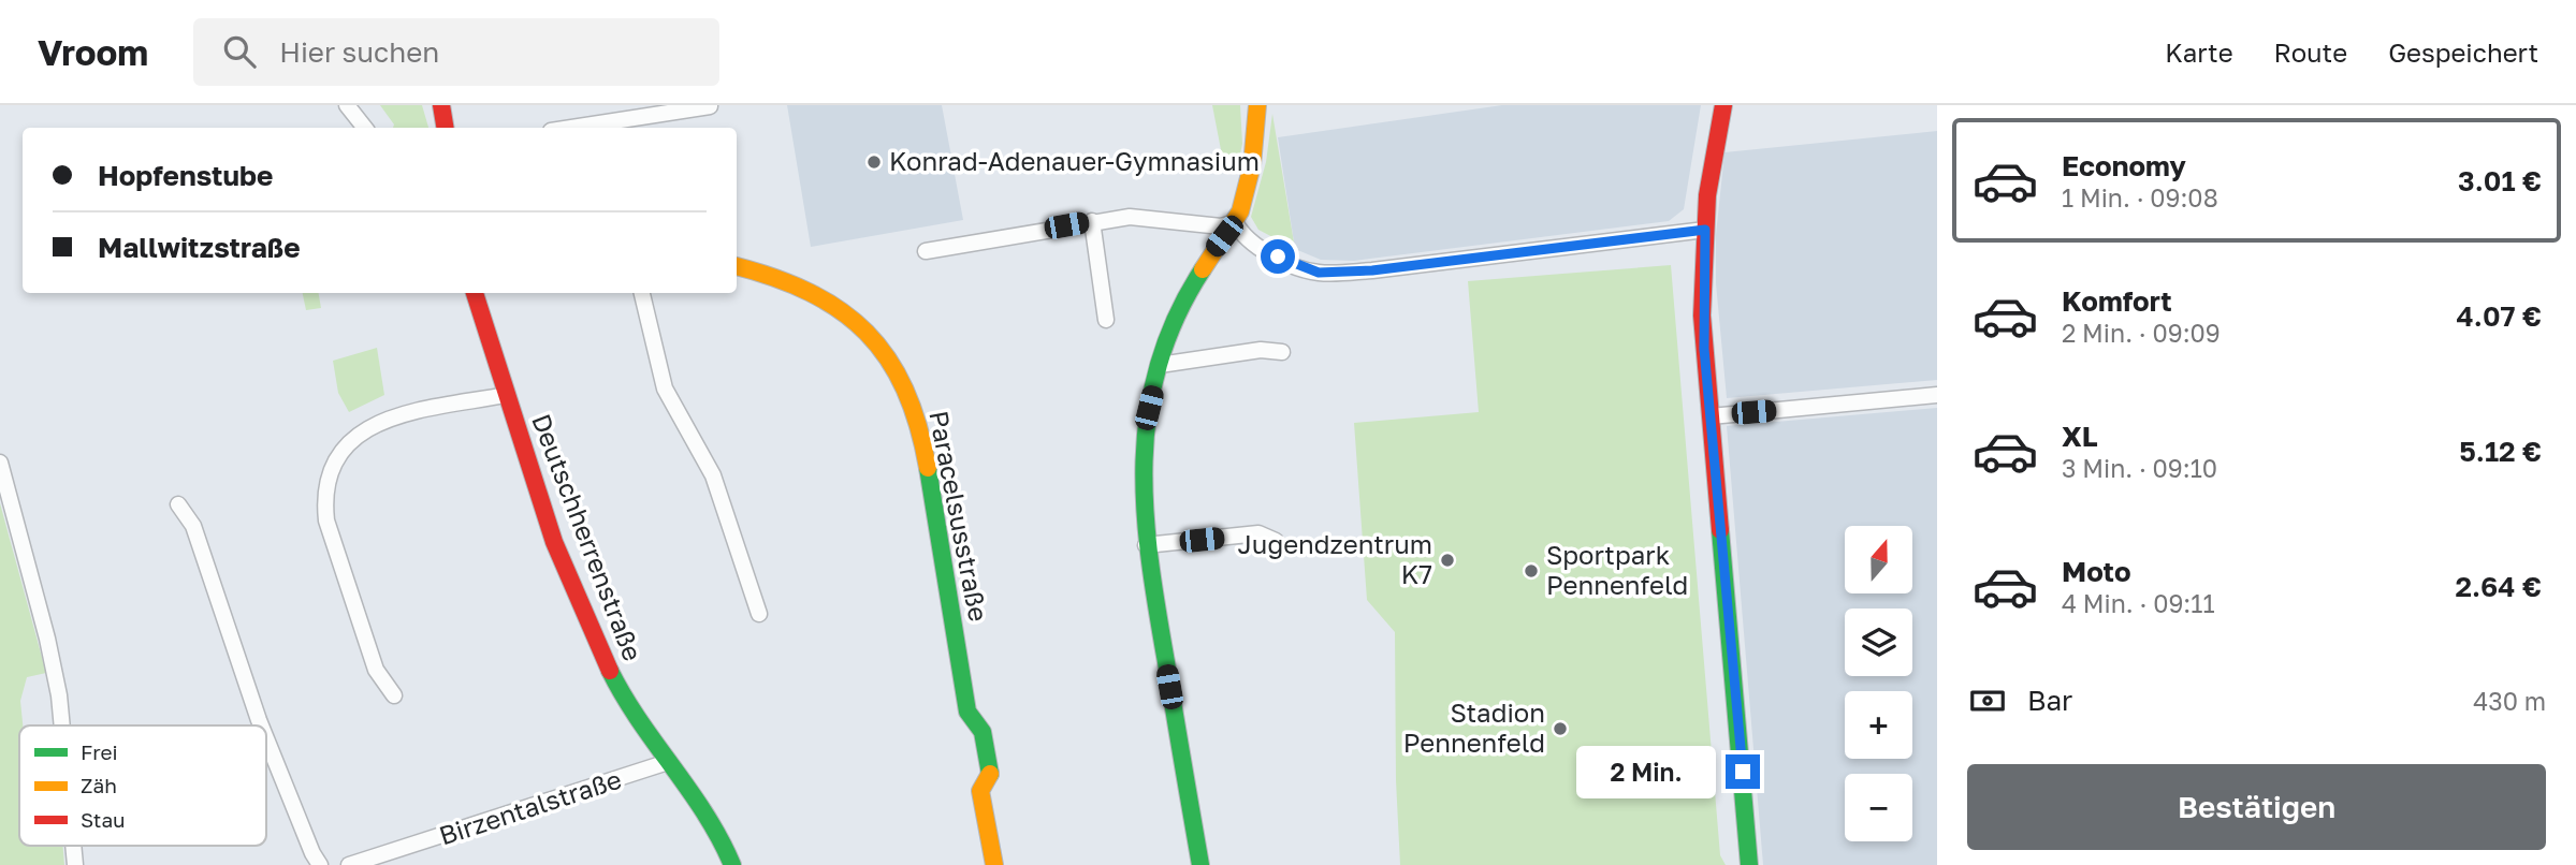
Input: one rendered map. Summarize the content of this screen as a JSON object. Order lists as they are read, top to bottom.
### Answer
{
  "streets": {
    "street": ["Paracelsusstraße", "Deutschherrenstraße", "Birzentalstraße"]
  },
  "crossings": [
    ["Deutschherrenstraße", "Birzentalstraße"]
  ],
  "places": [
    "Konrad-Adenauer-Gymnasium",
    "Jugendzentrum K7",
    "Sportpark Pennenfeld",
    "Stadion Pennenfeld"
  ],
  "legend": ["Frei", "Zäh", "Stau"],
  "north": "top",
  "page": {
    "header": "Vroom",
    "search": "Hier suchen",
    "nav": ["Karte", "Route", "Gespeichert"],
    "list": [
      {
        "name": "Economy",
        "note": "1 Min. · 09:08",
        "value": "3.01 €"
      },
      {
        "name": "Komfort",
        "note": "2 Min. · 09:09",
        "value": "4.07 €"
      },
      {
        "name": "XL",
        "note": "3 Min. · 09:10",
        "value": "5.12 €"
      },
      {
        "name": "Moto",
        "note": "4 Min. · 09:11",
        "value": "2.64 €"
      }
    ],
    "banner": ["Hopfenstube", "Mallwitzstraße"],
    "map_buttons": ["+", "−"],
    "pay": ["Bar", "430 m"],
    "bubble": "2 Min.",
    "buttons": "Bestätigen"
  }
}
